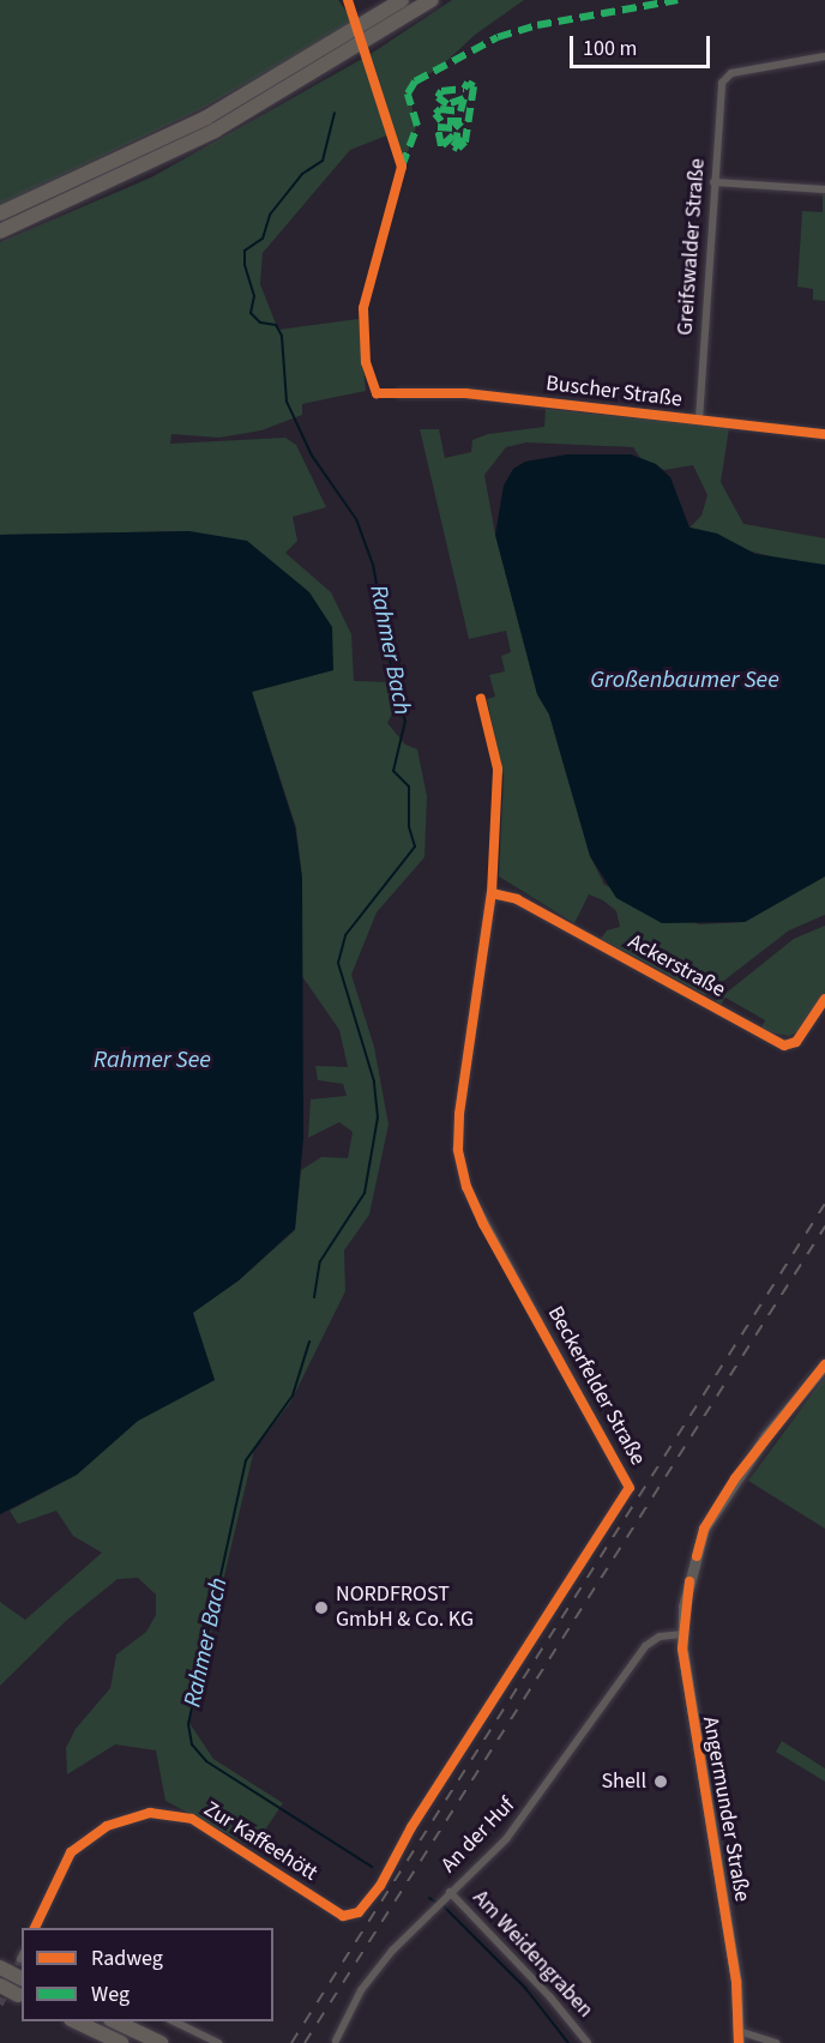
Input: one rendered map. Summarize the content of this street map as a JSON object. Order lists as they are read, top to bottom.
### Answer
{
  "streets": {
    "main road": ["Angermunder Straße"],
    "street": [
      "Greifswalder Straße",
      "Buscher Straße",
      "Ackerstraße",
      "Beckerfelder Straße",
      "An der Huf",
      "Zur Kaffeehött",
      "Am Weidengraben"
    ]
  },
  "crossings": [
    ["Greifswalder Straße", "Buscher Straße"],
    ["Ackerstraße", "Beckerfelder Straße"],
    ["Beckerfelder Straße", "Zur Kaffeehött"],
    ["Angermunder Straße", "An der Huf"],
    ["An der Huf", "Am Weidengraben"]
  ],
  "water": ["Rahmer Bach", "Großenbaumer See", "Rahmer See"],
  "places": ["NORDFROST GmbH & Co. KG", "Shell"],
  "legend": ["Radweg", "Weg"],
  "scale_bar": "100 m"
}
